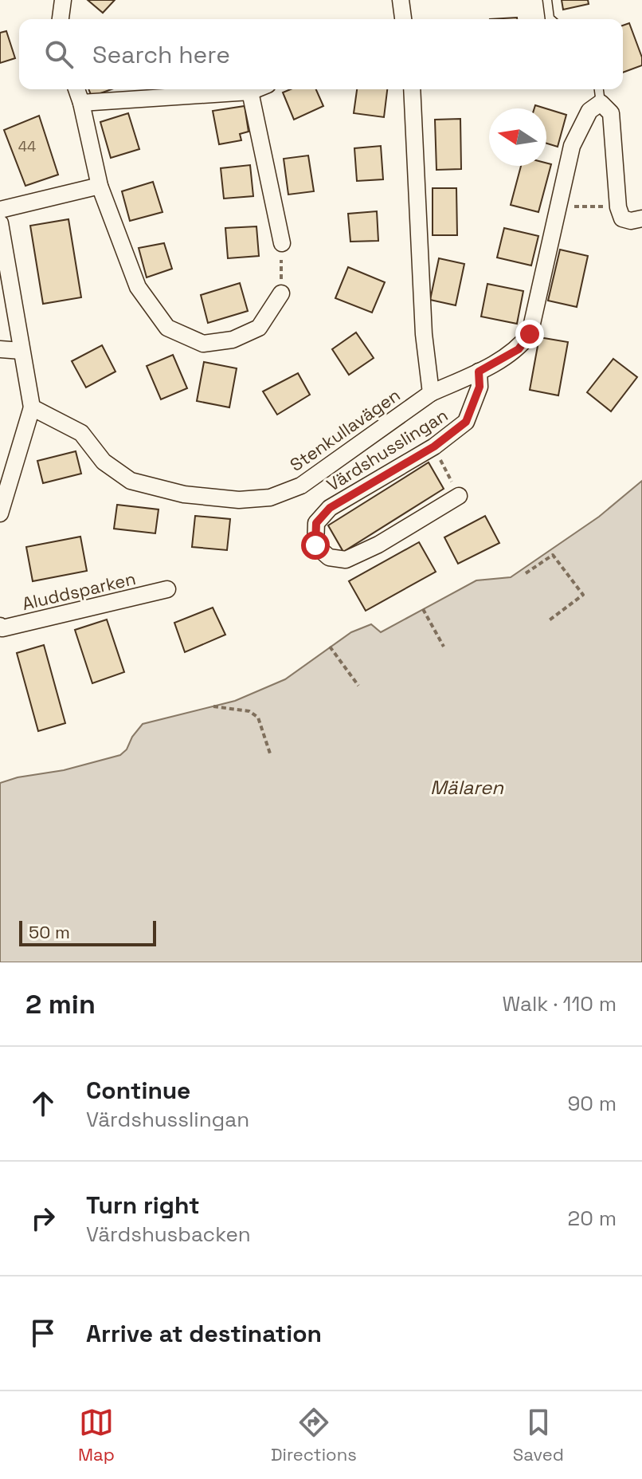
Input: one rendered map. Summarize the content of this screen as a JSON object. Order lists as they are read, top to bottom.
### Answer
{
  "streets": {
    "street": ["Stenkullavägen", "Värdshusslingan", "Aluddsparken"]
  },
  "crossings": [
    ["Stenkullavägen", "Värdshusslingan"]
  ],
  "water": ["Mälaren"],
  "house_numbers": ["44"],
  "scale_bar": "50 m",
  "north": "left",
  "page": {
    "search": "Search here",
    "scale": "50 m",
    "heading": ["2 min", "Walk · 110 m"],
    "list": [
      ["Continue", "Värdshusslingan", "90 m"],
      ["Turn right", "Värdshusbacken", "20 m"],
      "Arrive at destination"
    ],
    "nav": ["Map", "Directions", "Saved"]
  }
}
